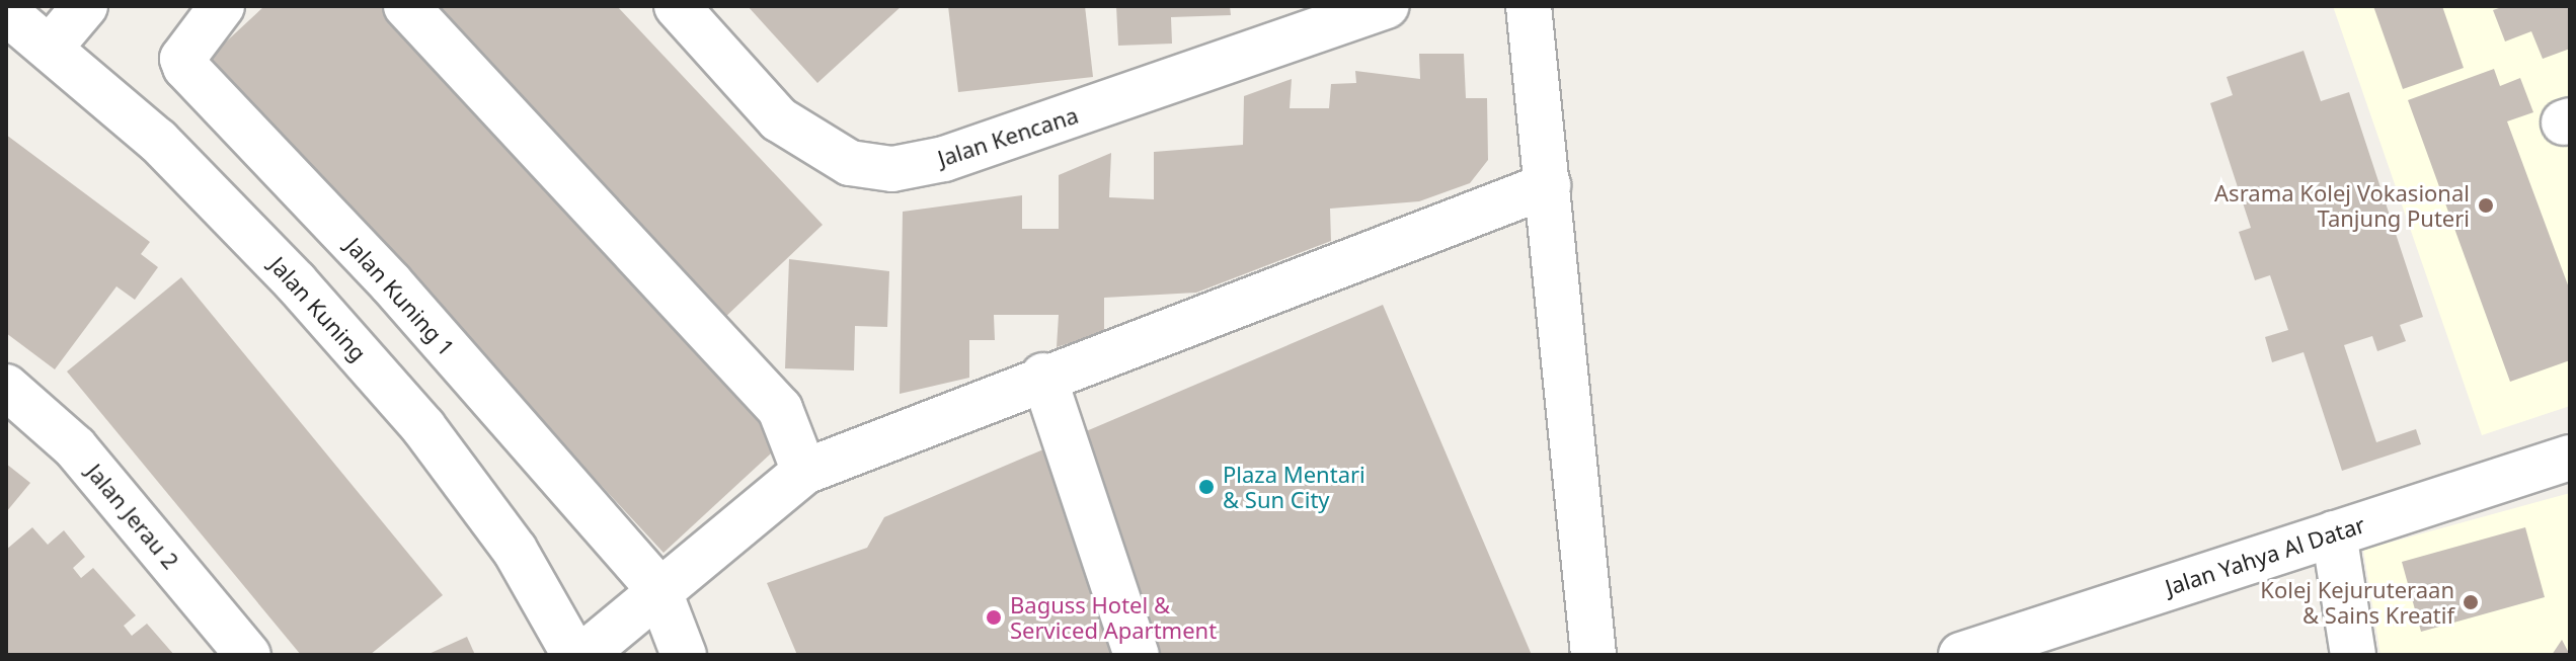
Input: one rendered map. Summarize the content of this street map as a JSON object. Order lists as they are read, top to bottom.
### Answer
{
  "streets": {
    "street": [
      "Jalan Kencana",
      "Jalan Kuning 1",
      "Jalan Kuning",
      "Jalan Jerau 2",
      "Jalan Yahya Al Datar"
    ]
  },
  "places": [
    "Asrama Kolej Vokasional Tanjung Puteri",
    "Plaza Mentari & Sun City",
    "Kolej Kejuruteraan & Sains Kreatif",
    "Baguss Hotel & Serviced Apartment"
  ]
}
